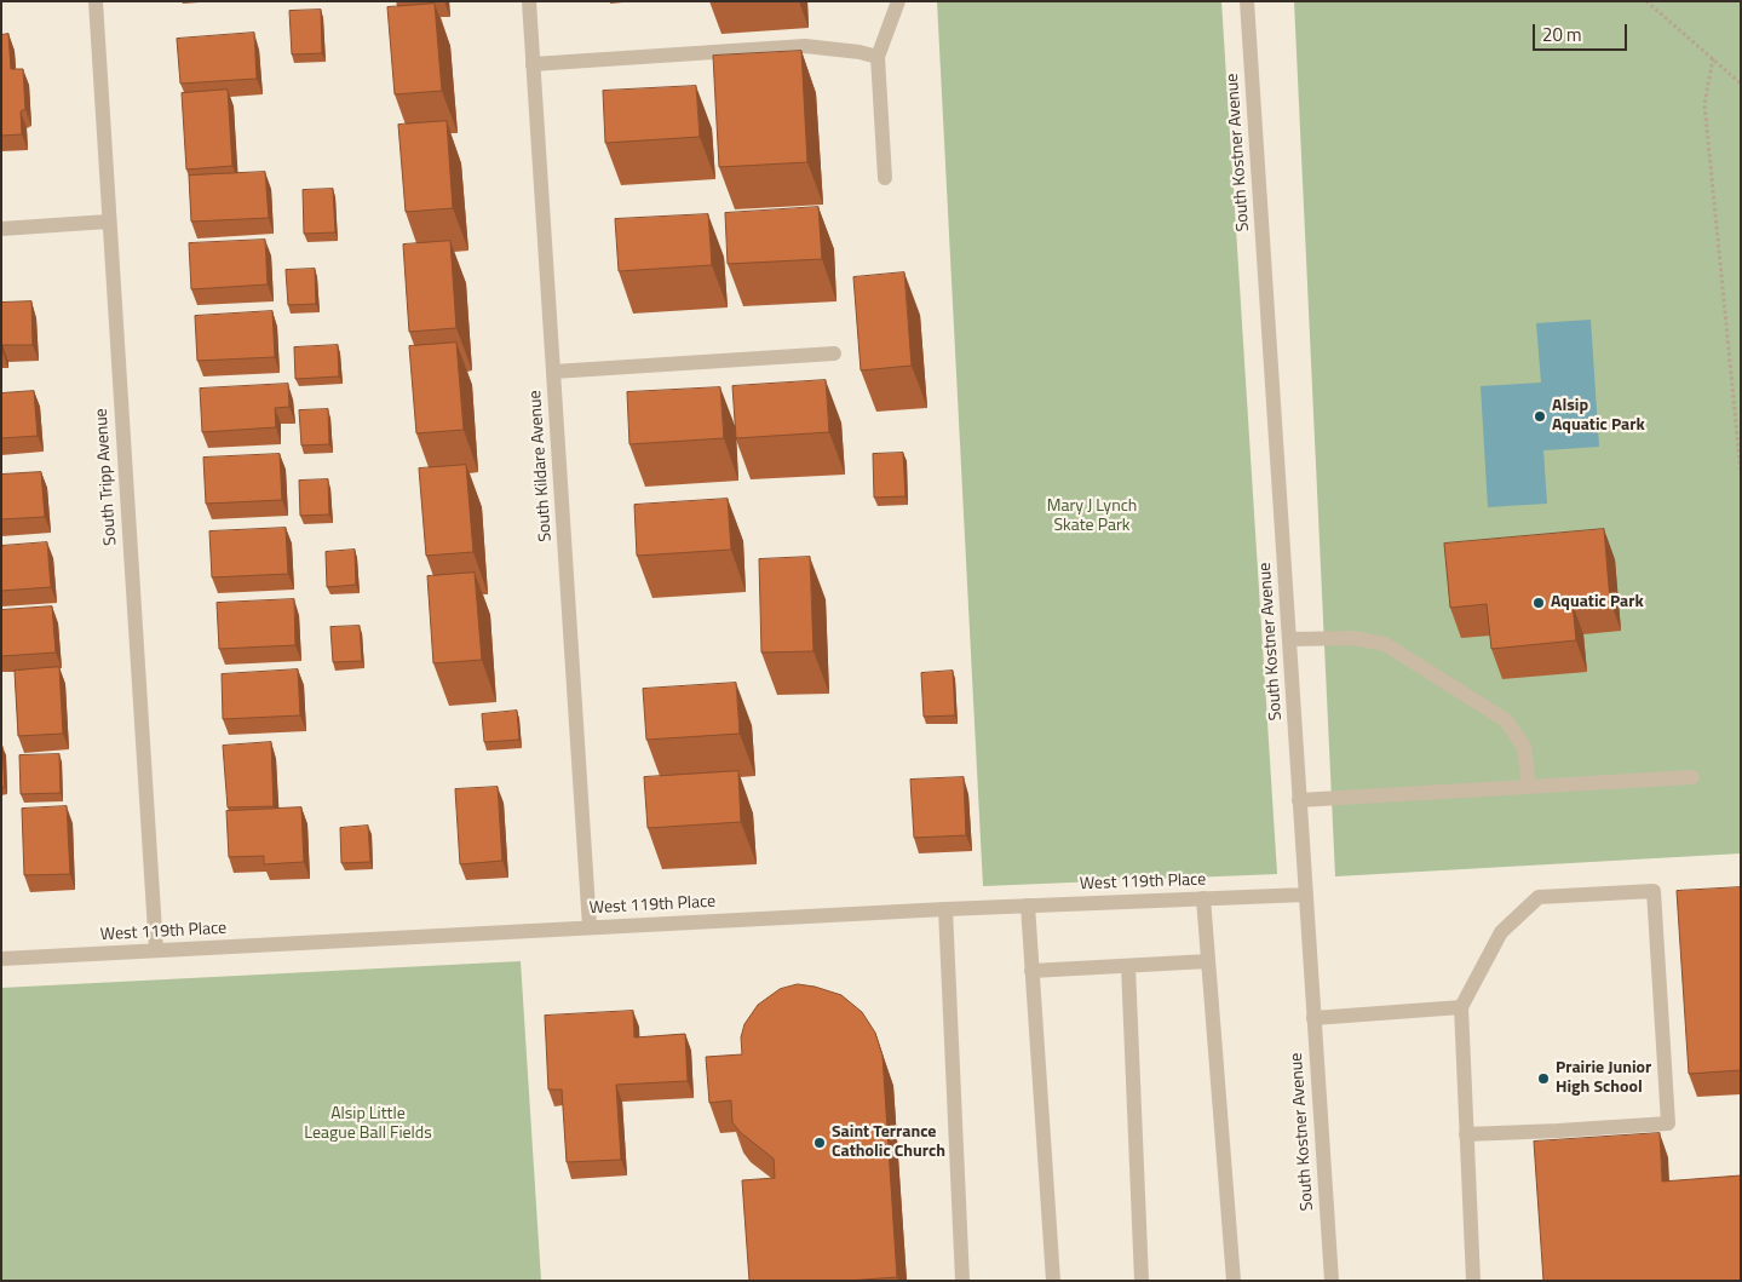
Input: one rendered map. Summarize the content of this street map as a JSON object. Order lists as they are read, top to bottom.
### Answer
{
  "streets": {
    "street": [
      "South Kostner Avenue",
      "South Kildare Avenue",
      "South Tripp Avenue",
      "West 119th Place"
    ]
  },
  "crossings": [
    ["South Kostner Avenue", "West 119th Place"],
    ["South Kildare Avenue", "West 119th Place"],
    ["South Tripp Avenue", "West 119th Place"]
  ],
  "parks": ["Mary J Lynch Skate Park", "Alsip Little League Ball Fields"],
  "places": [
    "Alsip Aquatic Park",
    "Aquatic Park",
    "Prairie Junior High School",
    "Saint Terrance Catholic Church"
  ],
  "scale_bar": "20 m"
}
